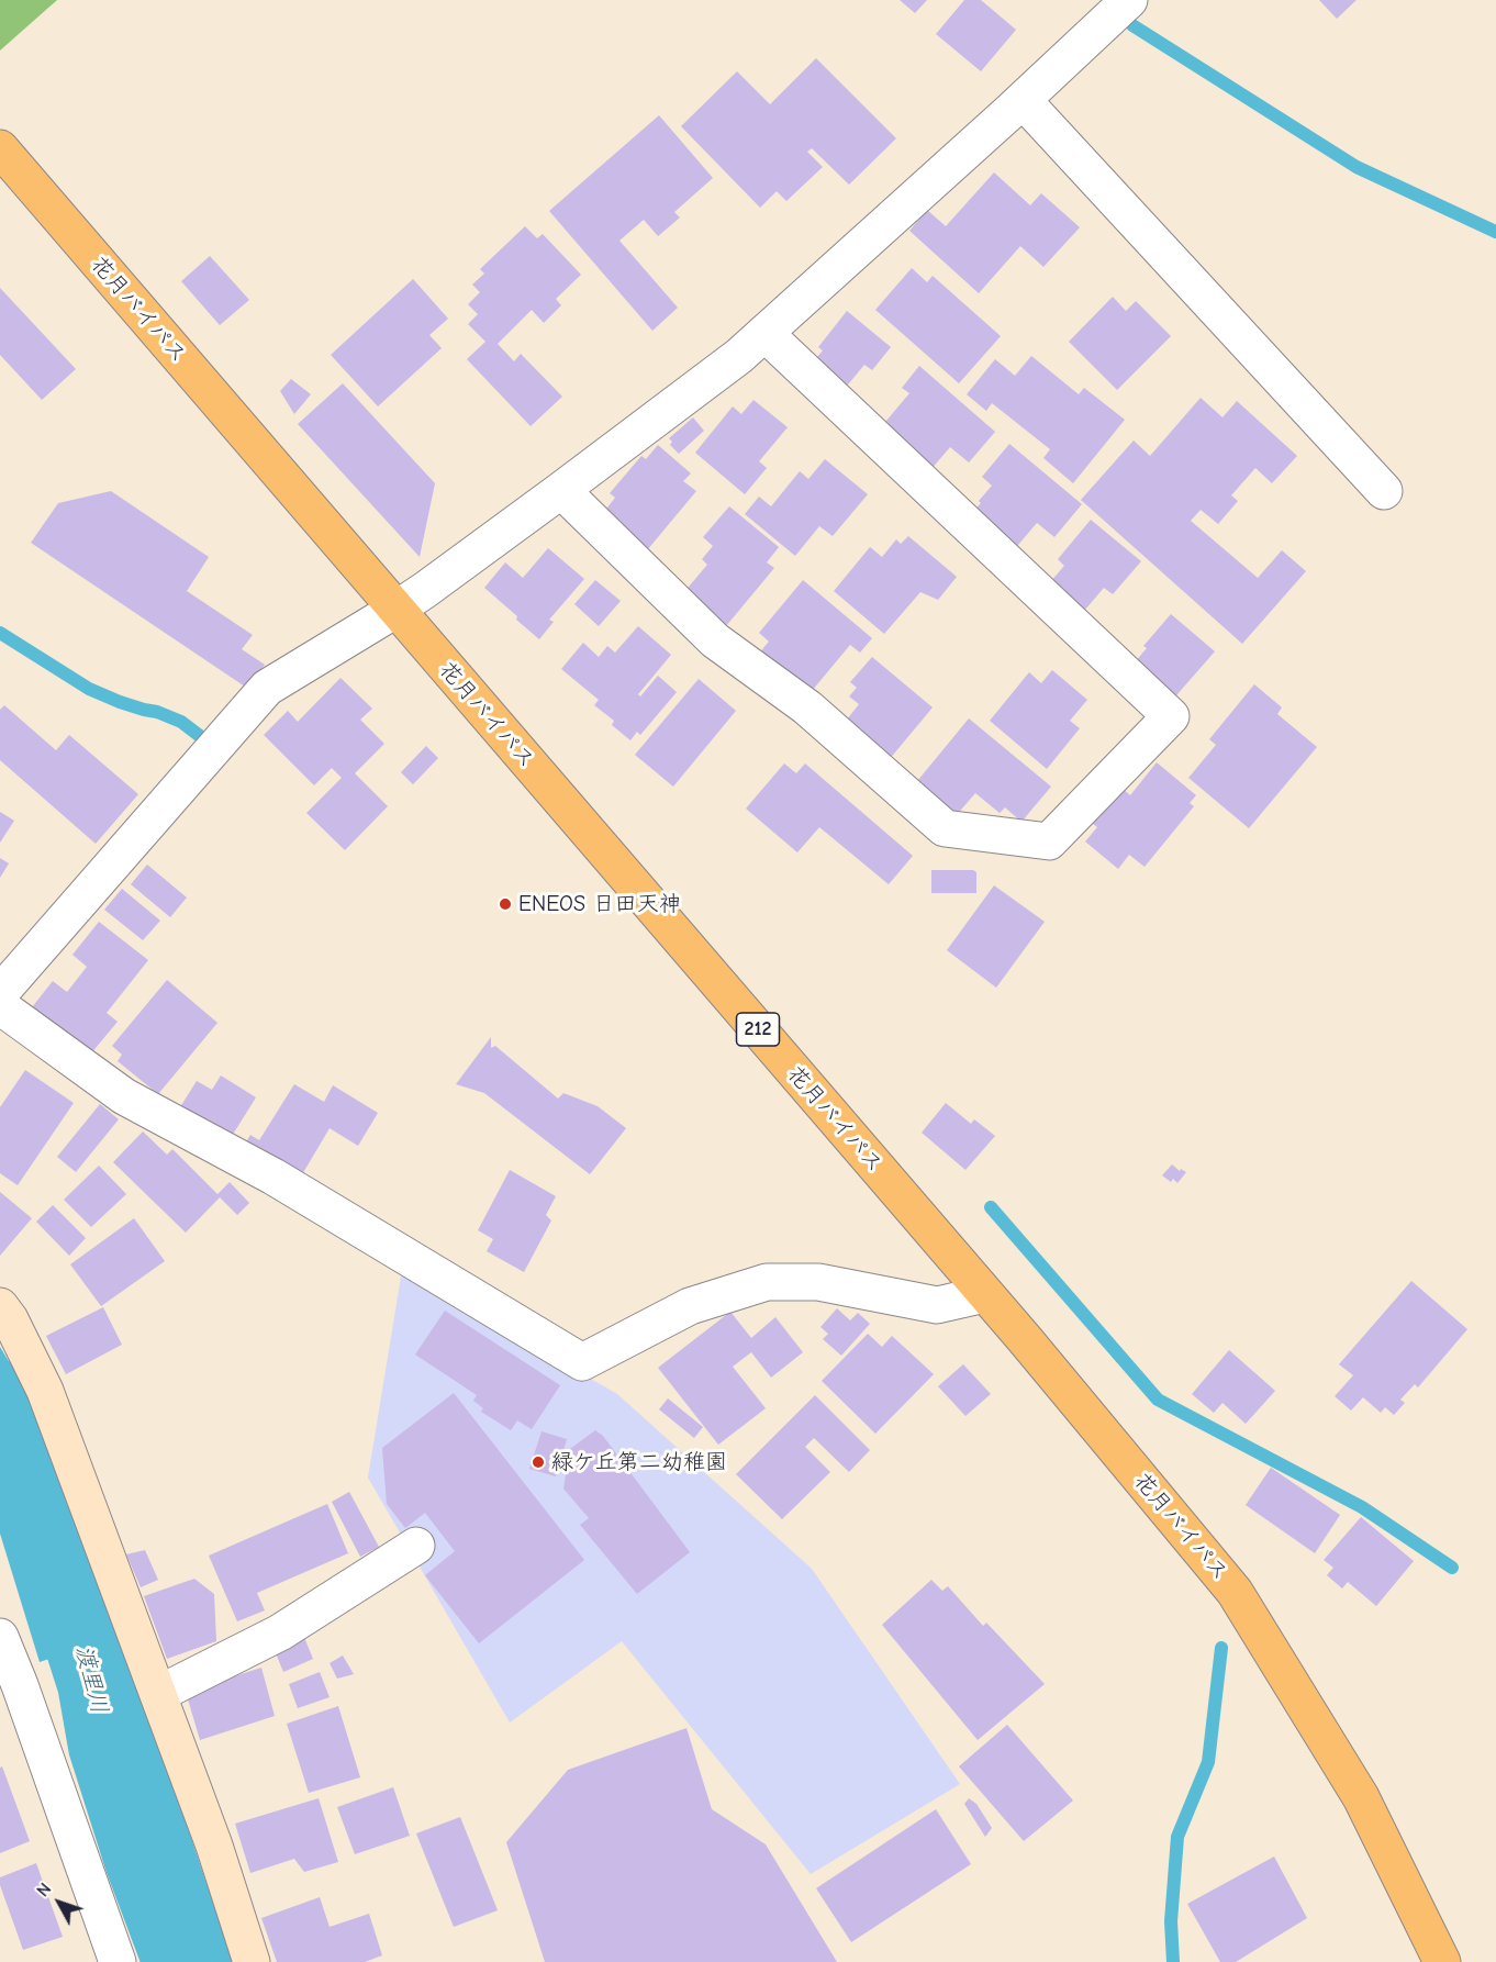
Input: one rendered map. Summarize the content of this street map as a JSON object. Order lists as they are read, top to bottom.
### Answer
{
  "streets": {
    "highway": ["花月バイパス", "212"]
  },
  "water": ["渡里川"],
  "places": ["ENEOS 日田天神", "緑ケ丘第二幼稚園"],
  "north": "top left"
}
